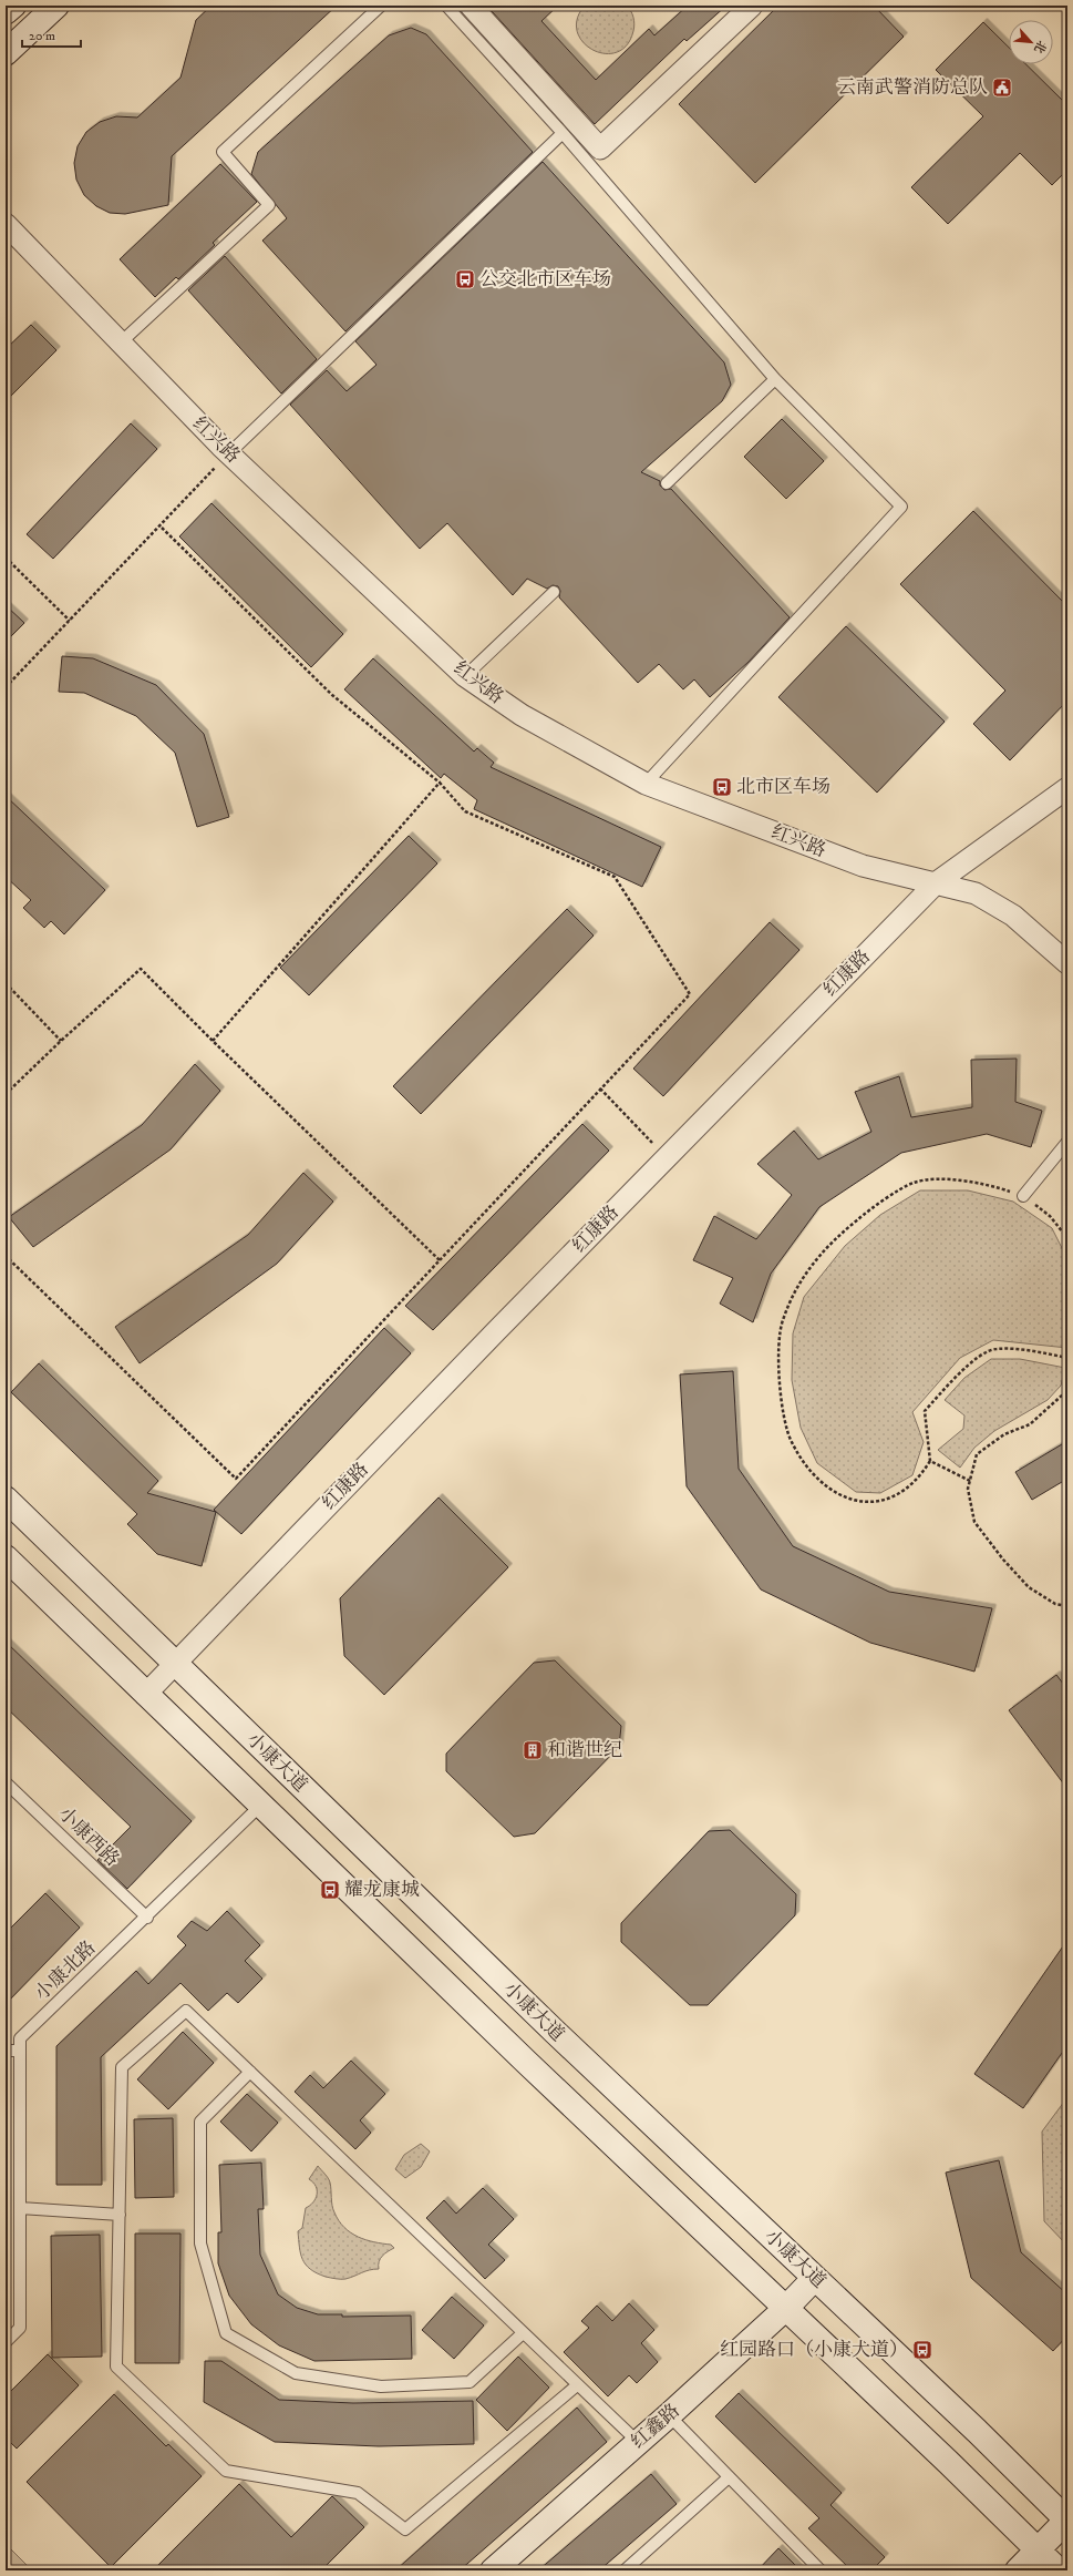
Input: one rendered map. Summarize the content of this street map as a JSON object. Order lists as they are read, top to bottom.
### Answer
{
  "streets": {
    "main road": ["小康大道", "红鑫路"],
    "street": ["红兴路", "红康路"],
    "lane": ["小康西路", "小康北路"]
  },
  "crossings": [
    ["红兴路", "红康路"],
    ["红康路", "小康大道"],
    ["小康大道", "红鑫路"],
    ["小康西路", "小康北路"]
  ],
  "places": {
    "public building": ["云南武警消防总队"],
    "bus stop": [
      "公交北市区车场",
      "北市区车场",
      "耀龙康城",
      "红园路口（小康大道）"
    ],
    "building": ["和谐世纪"]
  },
  "scale_bar": "20 m",
  "north": "bottom right"
}
